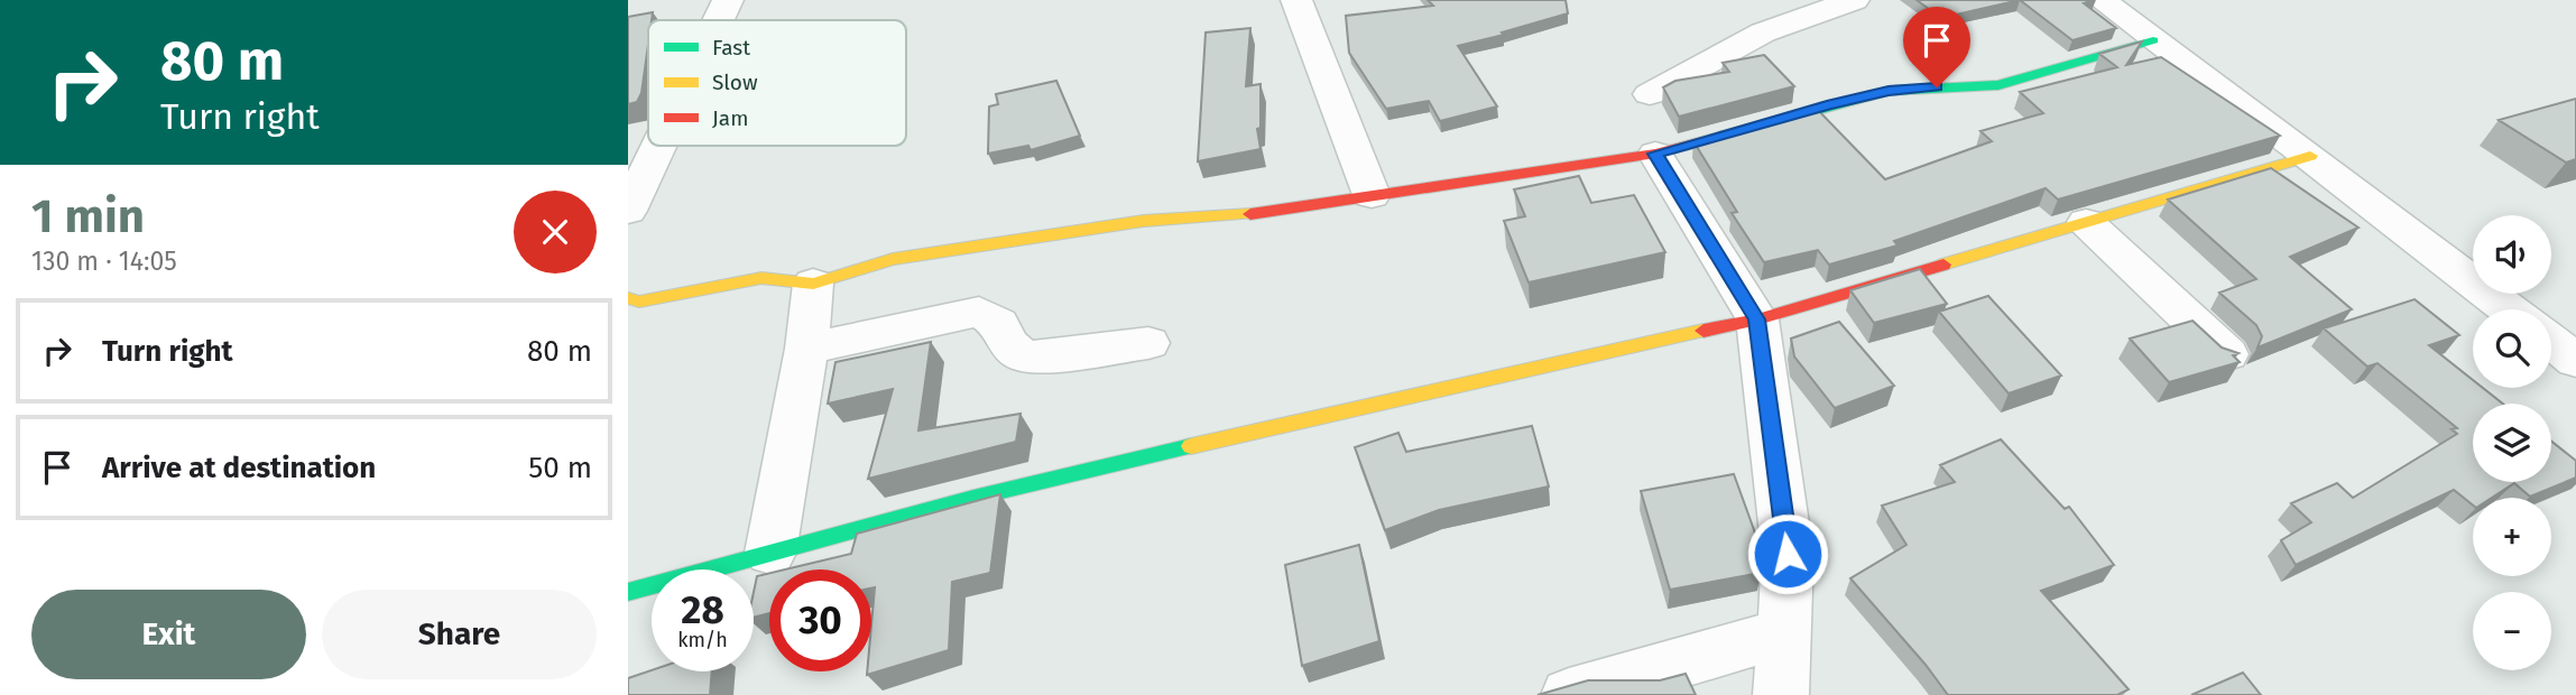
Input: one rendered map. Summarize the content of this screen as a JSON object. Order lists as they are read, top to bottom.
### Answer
{
  "legend": ["Fast", "Slow", "Jam"],
  "page": {
    "turn": ["80 m", "Turn right"],
    "heading": ["1 min", "130 m · 14:05"],
    "map_buttons": ["+", "−"],
    "list": [
      {
        "name": "Turn right",
        "value": "80 m"
      },
      {
        "name": "Arrive at destination",
        "value": "50 m"
      }
    ],
    "speed": "28 km/h",
    "limit": "30",
    "buttons": ["Exit", "Share"]
  }
}
